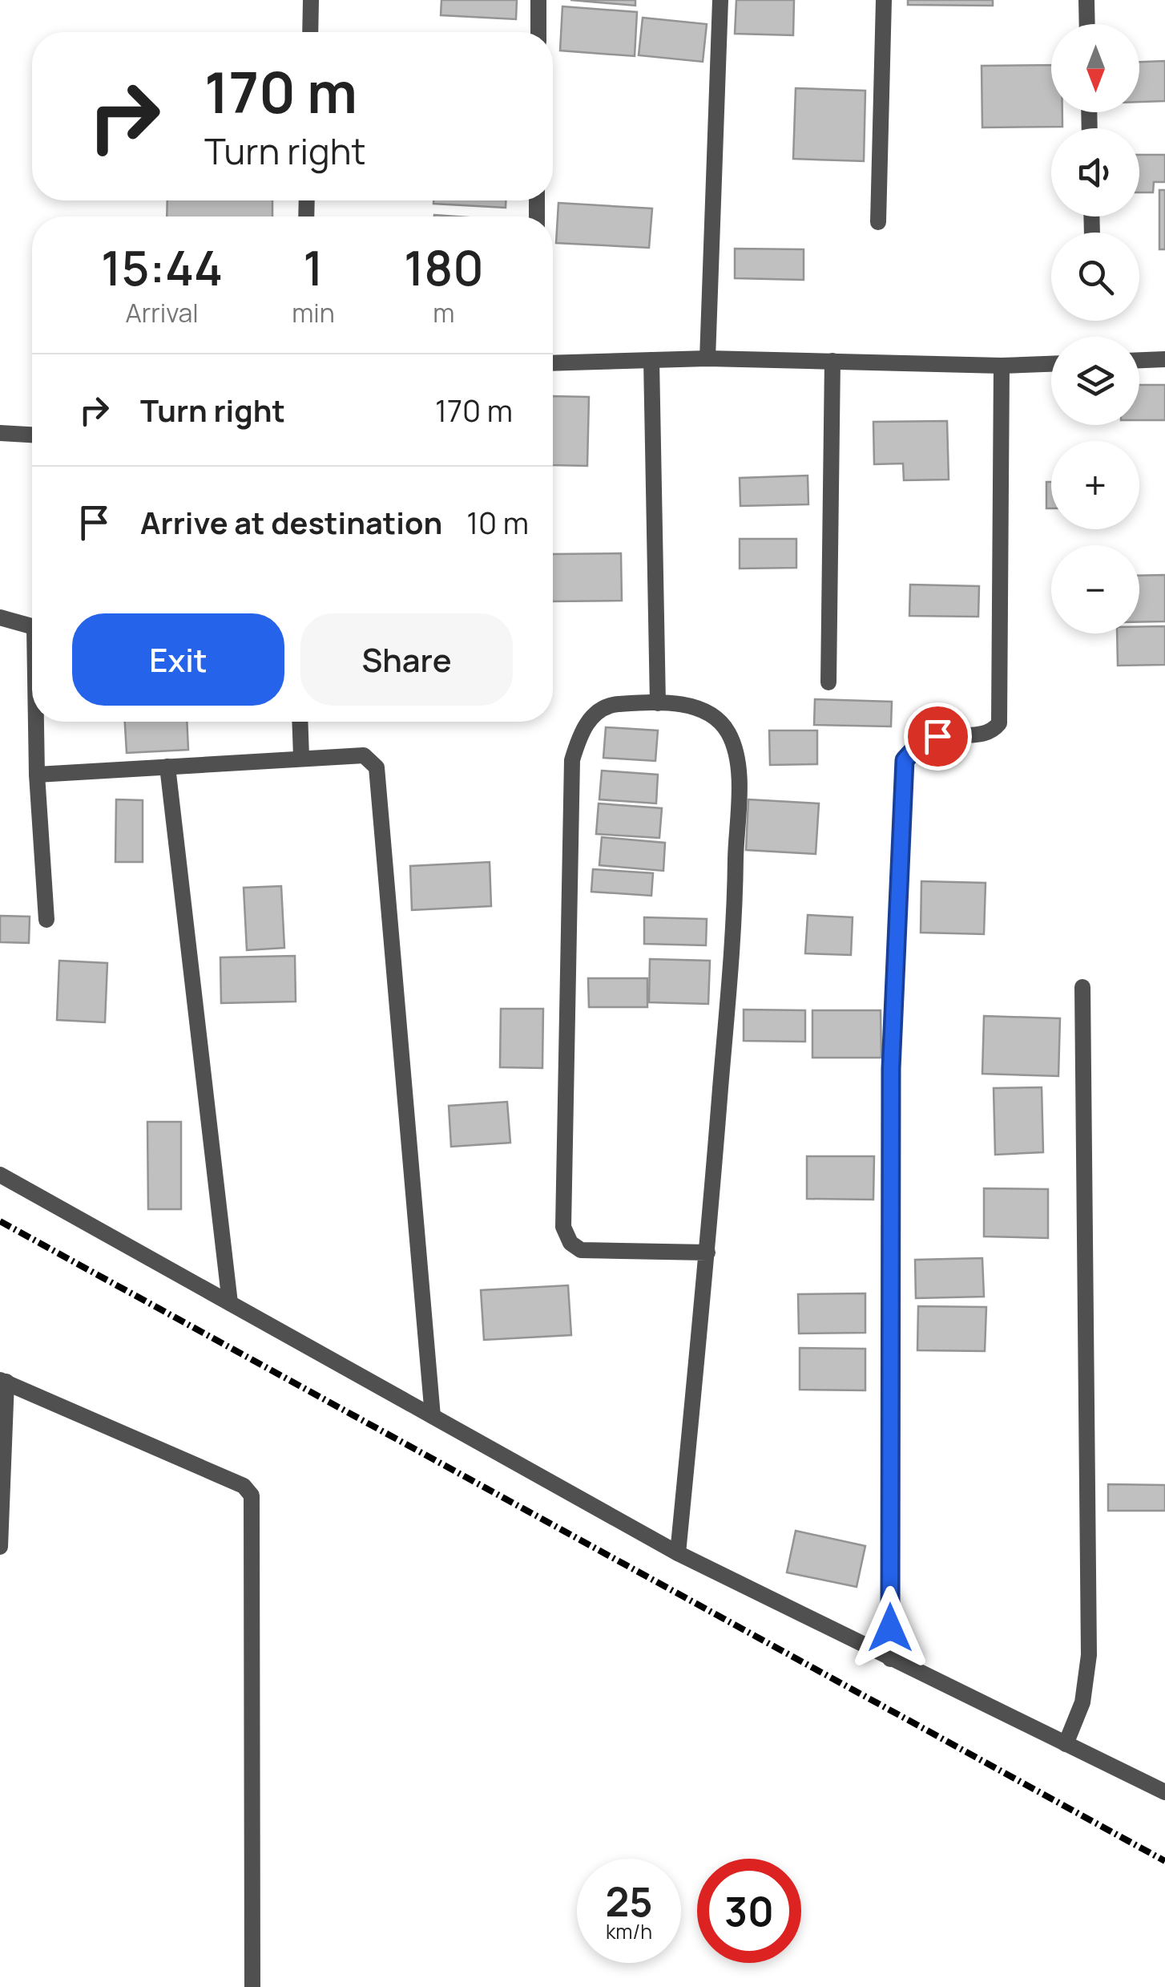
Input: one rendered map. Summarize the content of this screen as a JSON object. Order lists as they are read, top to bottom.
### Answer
{
  "north": "bottom",
  "page": {
    "map_buttons": ["+", "−"],
    "turn": ["170 m", "Turn right"],
    "eta": [
      "15:44",
      "Arrival",
      "1",
      "min",
      "180",
      "m"
    ],
    "list": [
      {
        "name": "Turn right",
        "value": "170 m"
      },
      {
        "name": "Arrive at destination",
        "value": "10 m"
      }
    ],
    "buttons": ["Exit", "Share"],
    "speed": "25 km/h",
    "limit": "30"
  }
}
